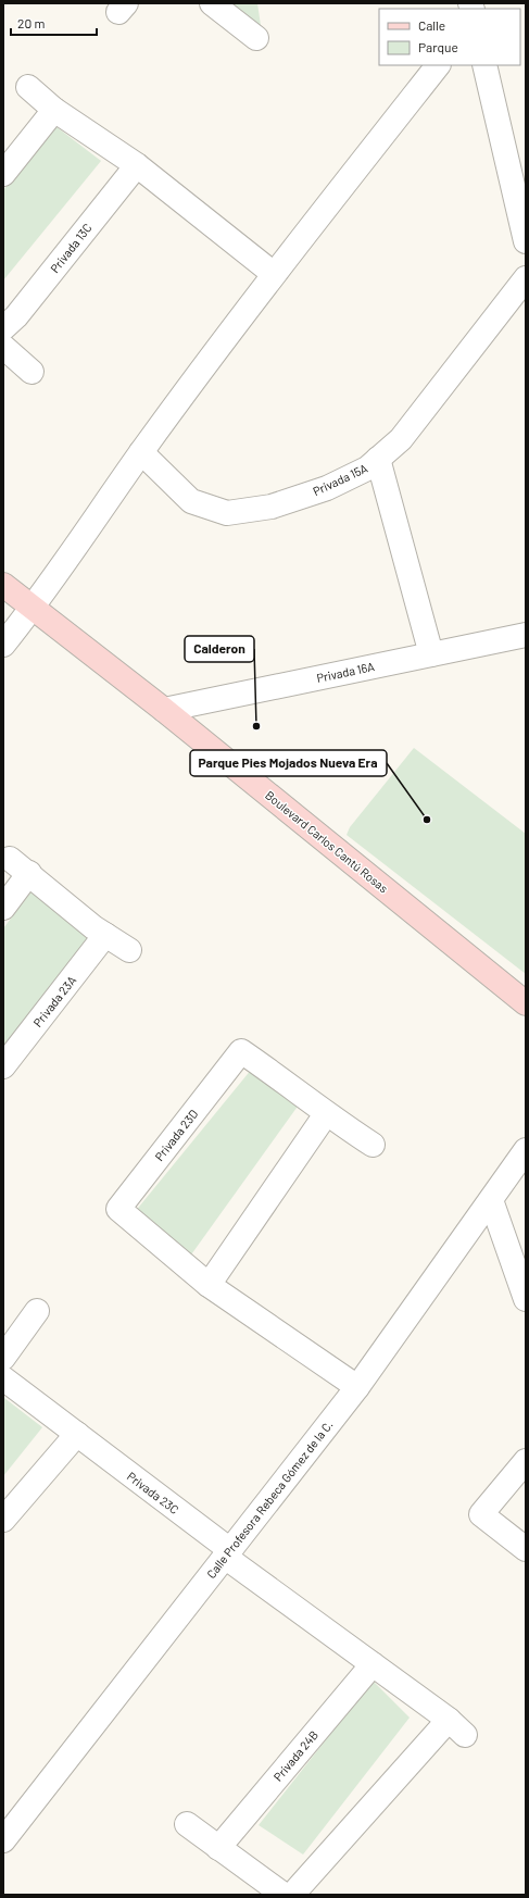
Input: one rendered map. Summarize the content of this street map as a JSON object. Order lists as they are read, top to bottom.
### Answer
{
  "streets": {
    "street": [
      "Privada 13C",
      "Privada 15A",
      "Privada 16A",
      "Boulevard Carlos Cantú Rosas",
      "Privada 23A",
      "Privada 23D",
      "Privada 23C",
      "Calle Profesora Rebeca Gómez de la C.",
      "Privada 24B"
    ]
  },
  "crossings": [
    ["Privada 16A", "Boulevard Carlos Cantú Rosas"],
    ["Privada 23D", "Calle Profesora Rebeca Gómez de la C."],
    ["Privada 23C", "Calle Profesora Rebeca Gómez de la C."]
  ],
  "places": ["Calderon", "Parque Pies Mojados Nueva Era"],
  "legend": ["Calle", "Parque"],
  "scale_bar": "20 m"
}
